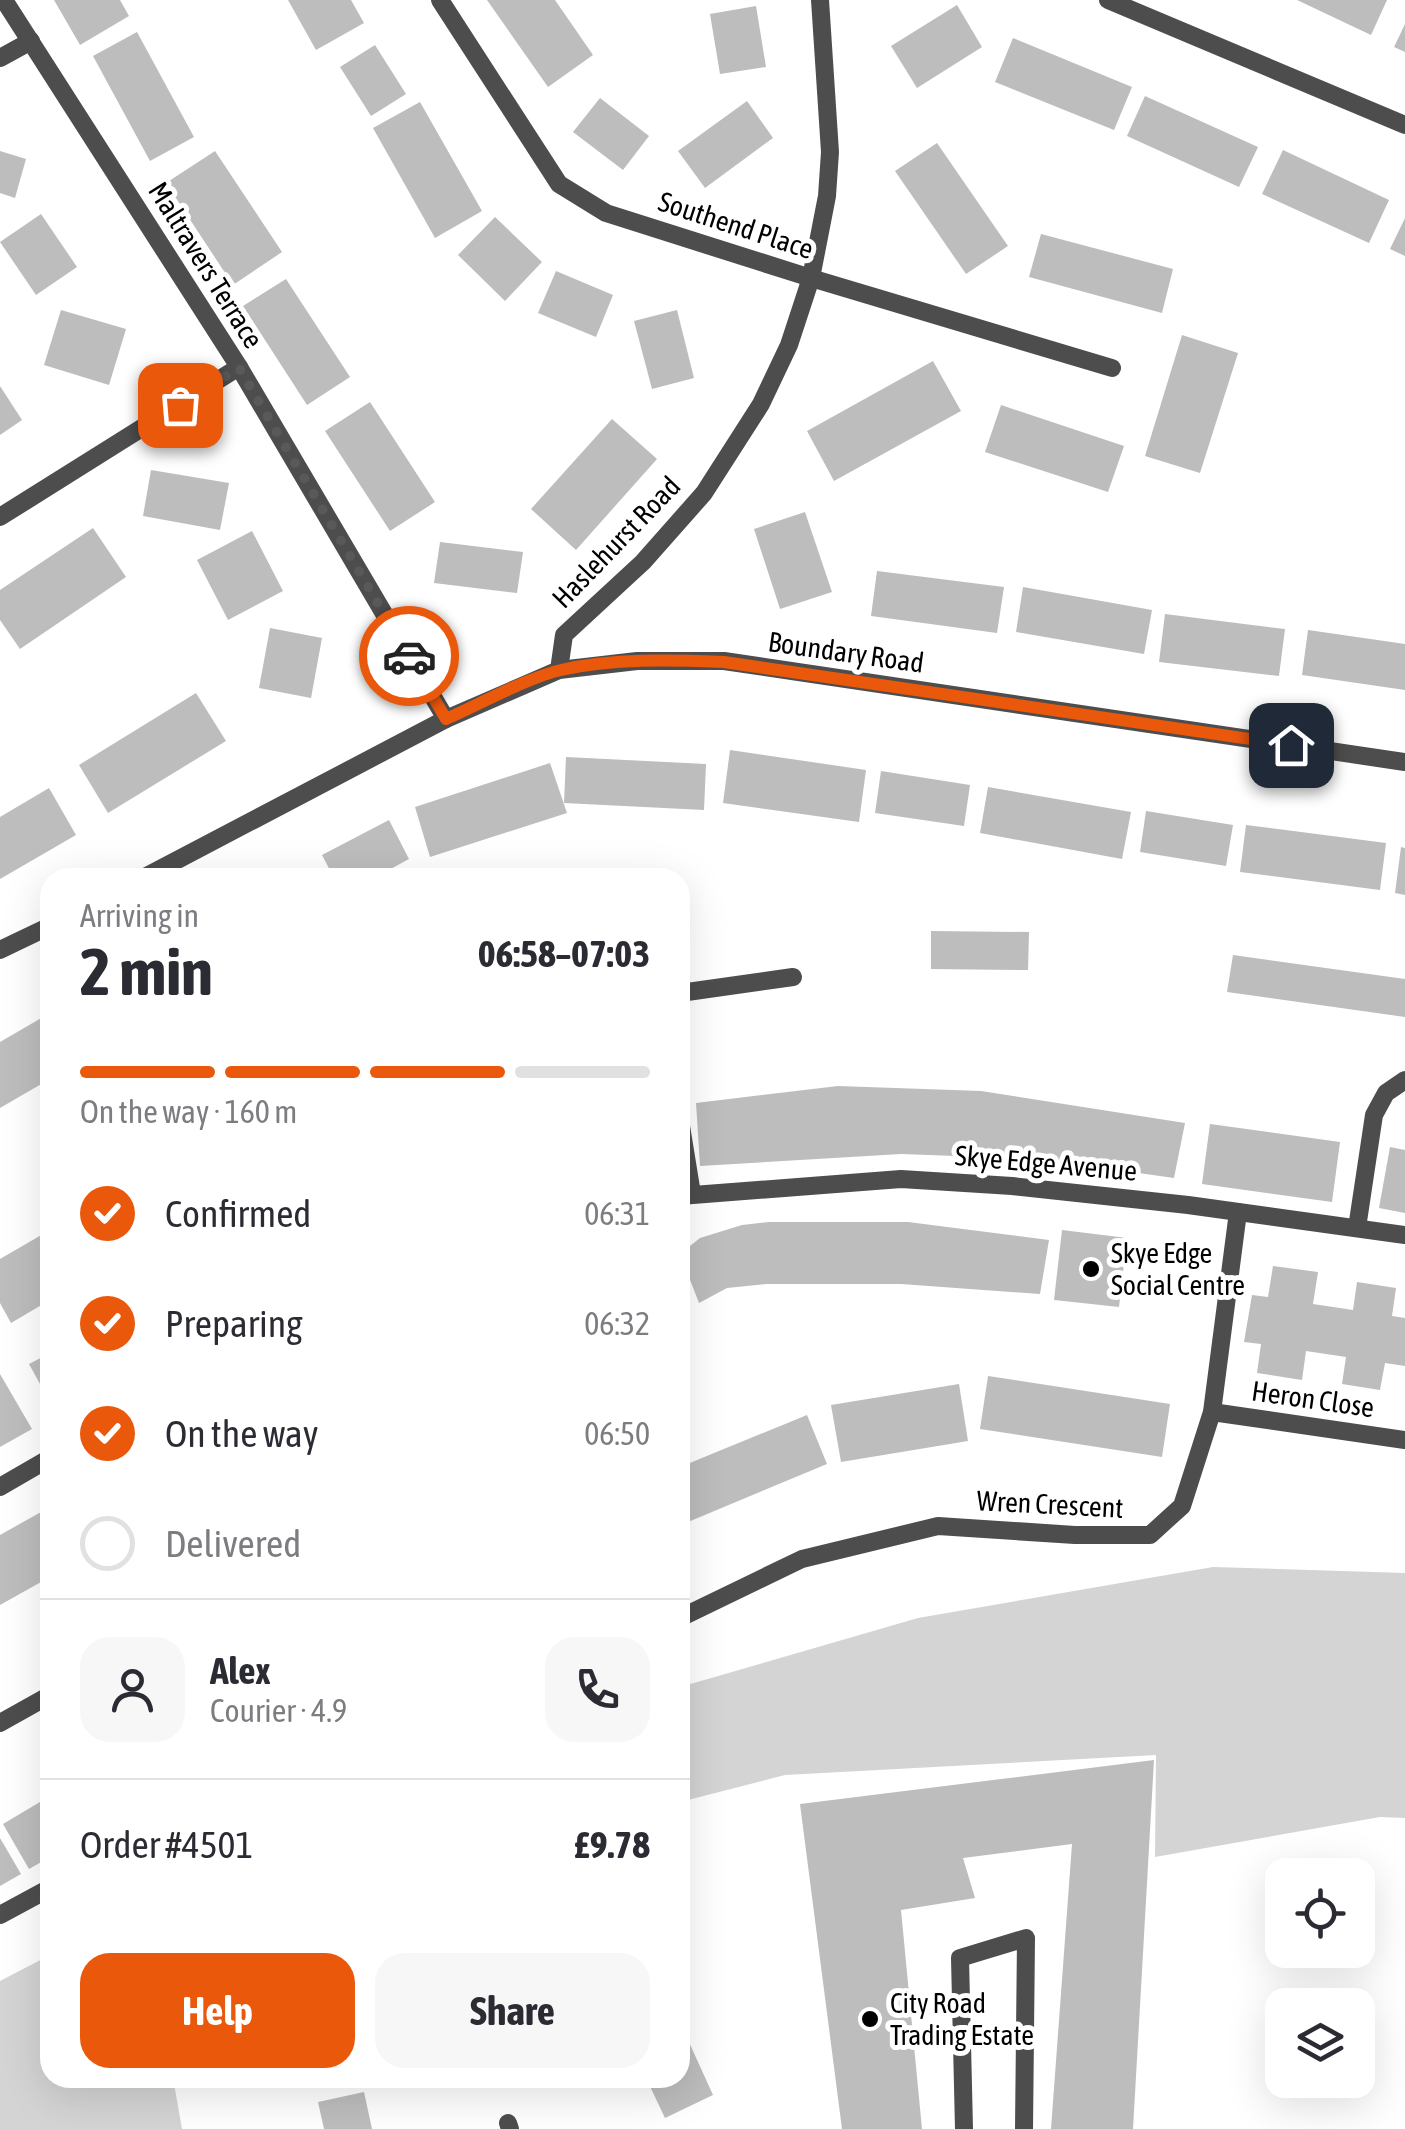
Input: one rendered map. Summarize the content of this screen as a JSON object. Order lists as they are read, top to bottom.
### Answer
{
  "streets": {
    "street": [
      "Southend Place",
      "Maltravers Terrace",
      "Haslehurst Road",
      "Boundary Road",
      "Skye Edge Avenue",
      "Heron Close",
      "Wren Crescent"
    ]
  },
  "crossings": [
    ["Southend Place", "Haslehurst Road"],
    ["Maltravers Terrace", "Boundary Road"],
    ["Haslehurst Road", "Boundary Road"],
    ["Skye Edge Avenue", "Wren Crescent"],
    ["Heron Close", "Wren Crescent"]
  ],
  "places": ["Skye Edge Social Centre", "City Road Trading Estate"],
  "page": {
    "heading": ["2 min", "Arriving in", "06:58–07:03"],
    "panel": [
      "Alex",
      "Courier · 4.9",
      "Order #4501",
      "£9.78"
    ],
    "bar": "On the way · 160 m",
    "list": [
      ["Confirmed", "06:31"],
      ["Preparing", "06:32"],
      ["On the way", "06:50"],
      "Delivered"
    ],
    "buttons": ["Help", "Share"]
  }
}
